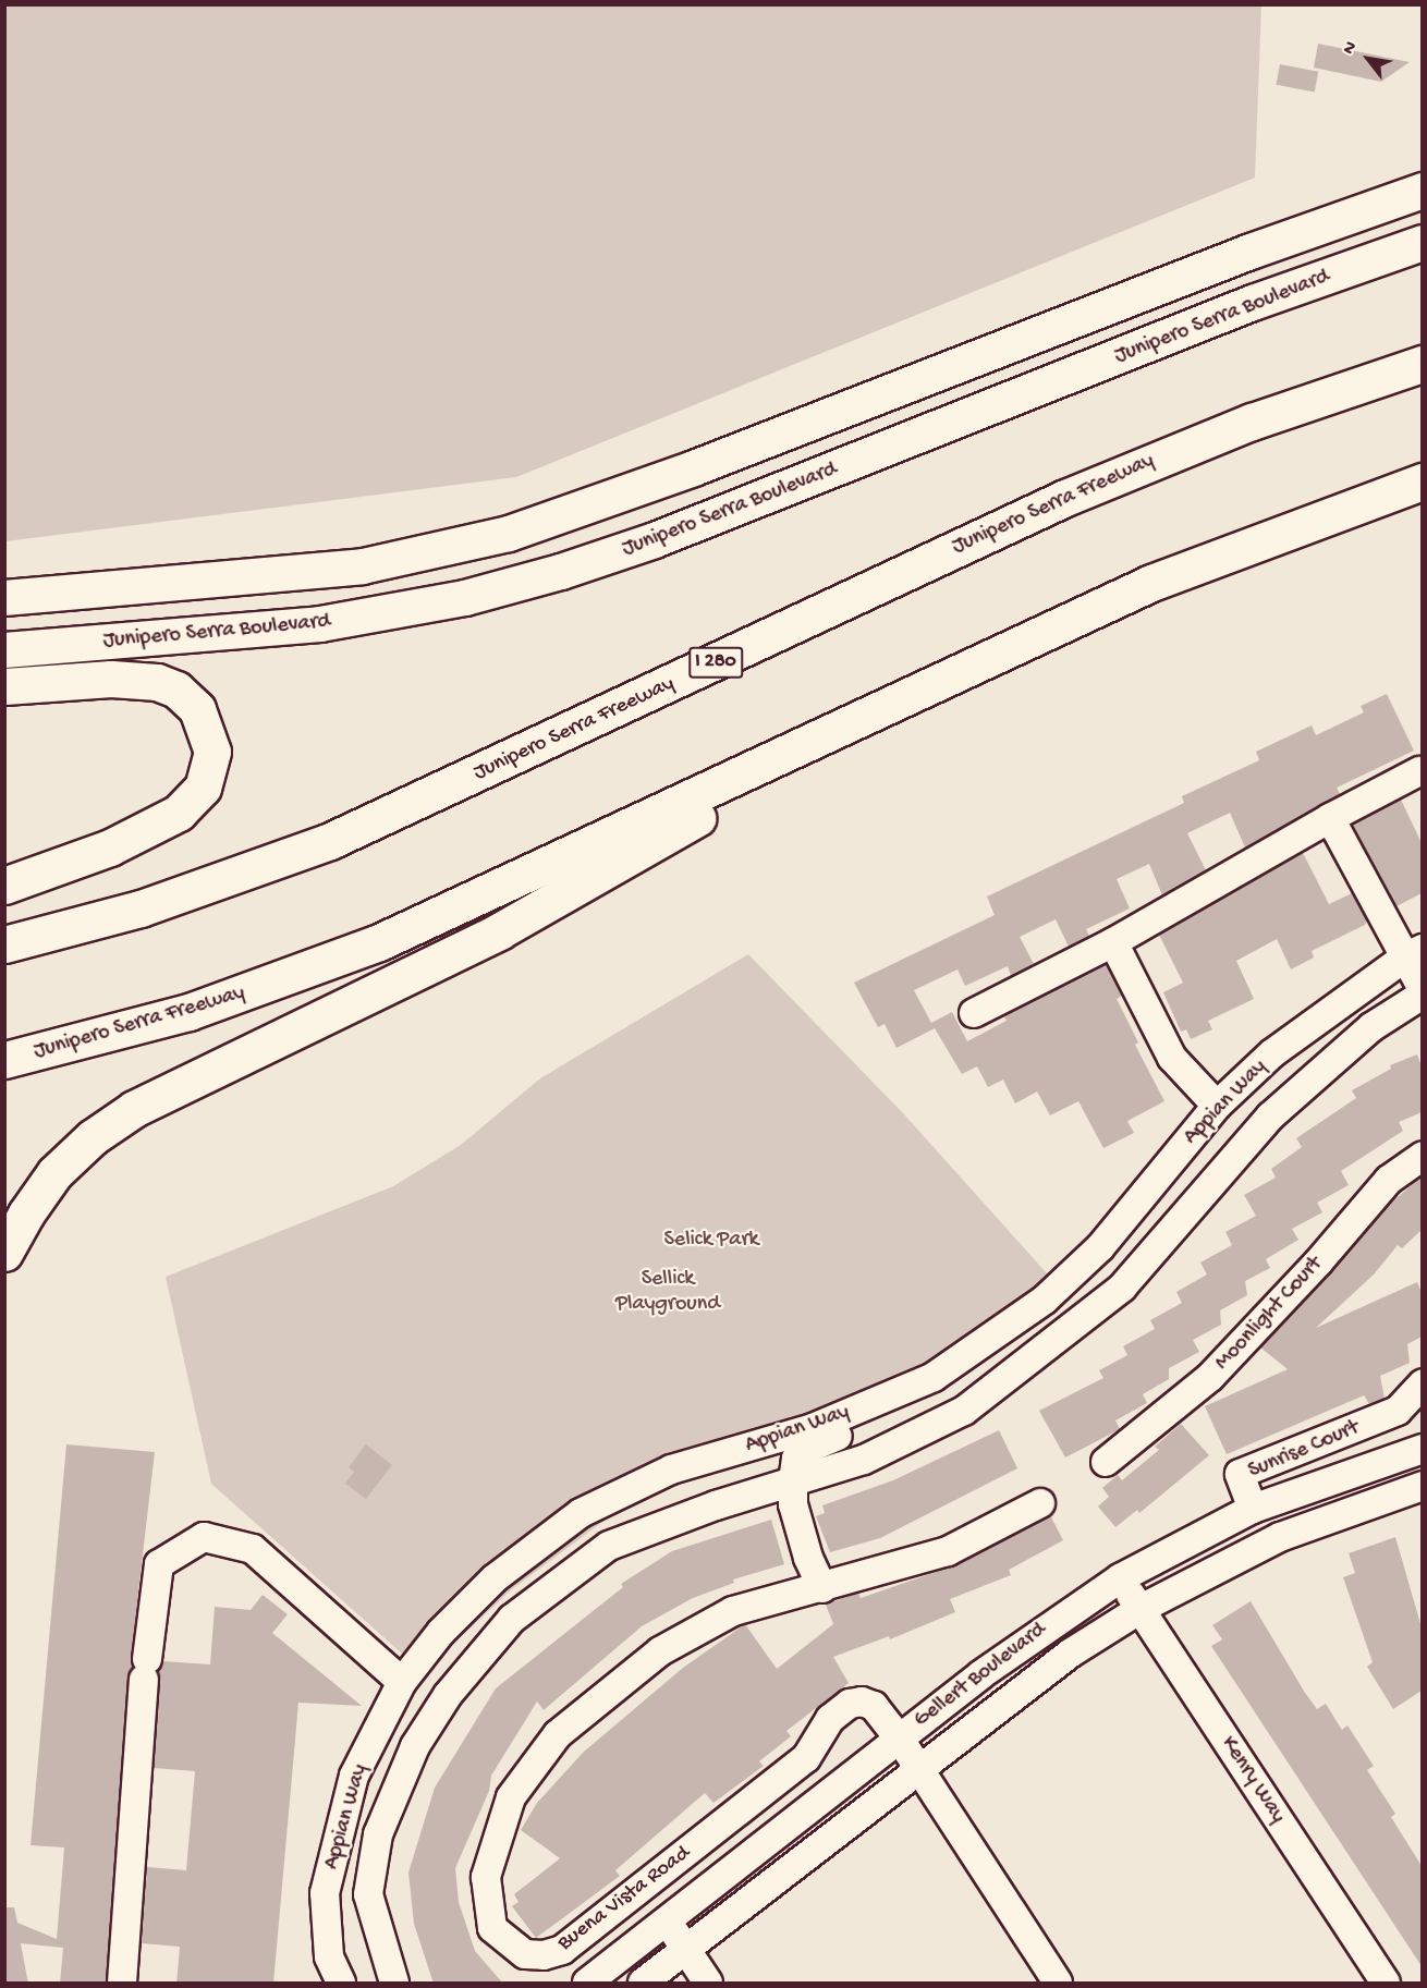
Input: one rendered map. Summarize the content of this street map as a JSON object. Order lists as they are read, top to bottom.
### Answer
{
  "streets": {
    "highway": ["Junipero Serra Freeway", "I 280"],
    "main road": ["Junipero Serra Boulevard"],
    "street": [
      "Appian Way",
      "Moonlight Court",
      "Sunrise Court",
      "Gellert Boulevard",
      "Kenry Way",
      "Buena Vista Road"
    ]
  },
  "crossings": [
    ["Sunrise Court", "Gellert Boulevard"],
    ["Gellert Boulevard", "Kenry Way"],
    ["Gellert Boulevard", "Buena Vista Road"]
  ],
  "parks": ["Selick Park", "Sellick Playground"],
  "north": "top left"
}
